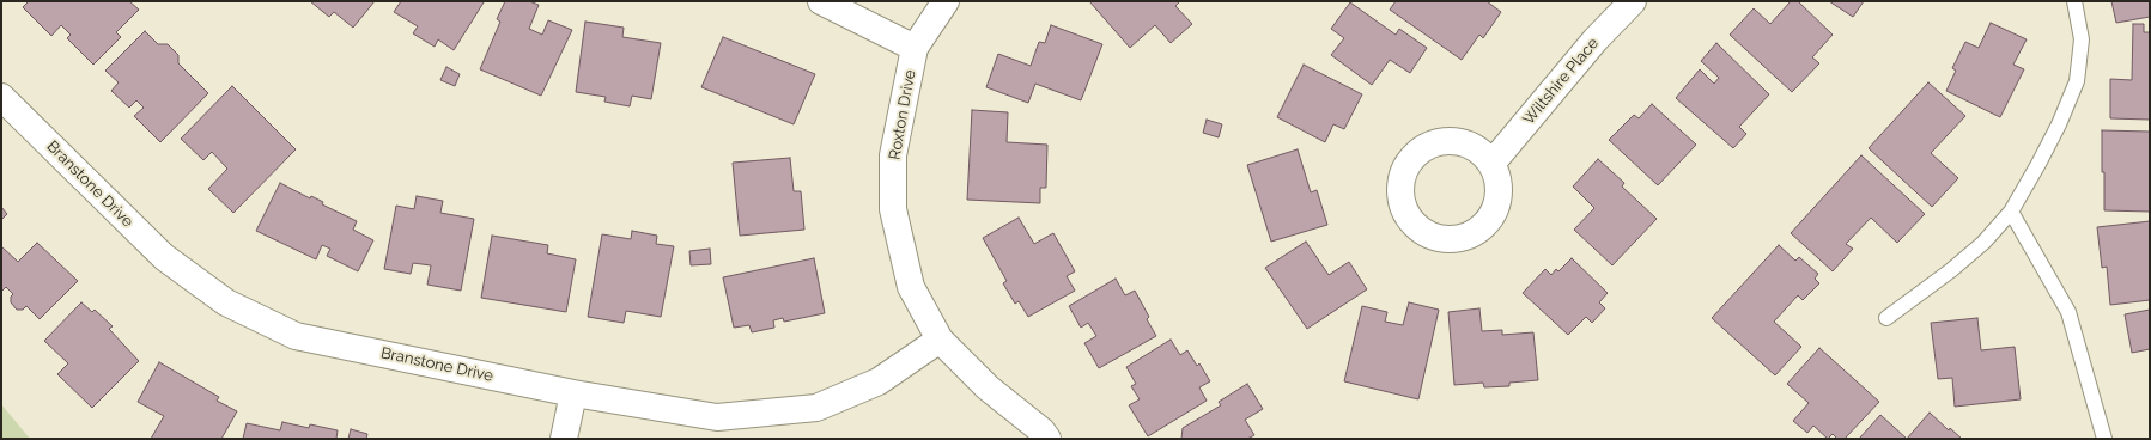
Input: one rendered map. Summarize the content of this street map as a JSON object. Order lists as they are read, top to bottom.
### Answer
{
  "streets": {
    "street": ["Wiltshire Place", "Roxton Drive", "Branstone Drive"]
  },
  "crossings": [
    ["Roxton Drive", "Branstone Drive"]
  ]
}
